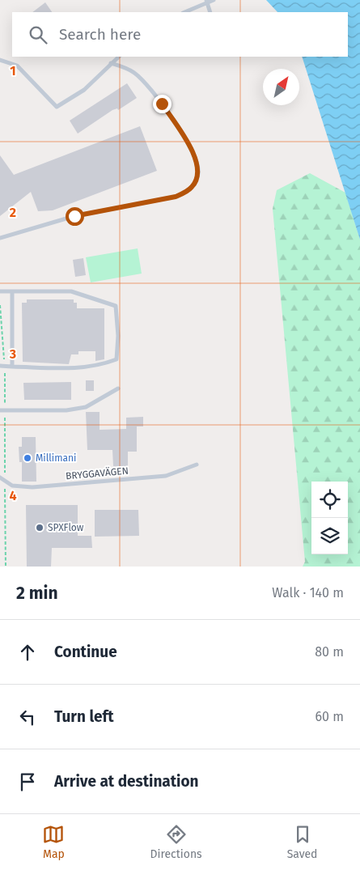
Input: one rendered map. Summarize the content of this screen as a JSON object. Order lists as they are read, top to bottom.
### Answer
{
  "streets": {
    "lane": ["BRYGGAVÄGEN"]
  },
  "places": ["Millimani", "SPXFlow"],
  "north": "top right",
  "page": {
    "search": "Search here",
    "heading": ["2 min", "Walk · 140 m"],
    "list": [
      ["Continue", "80 m"],
      ["Turn left", "60 m"],
      "Arrive at destination"
    ],
    "nav": ["Map", "Directions", "Saved"]
  },
  "grid": {
    "rows": [
      "1",
      "2",
      "3",
      "4"
    ]
  }
}
